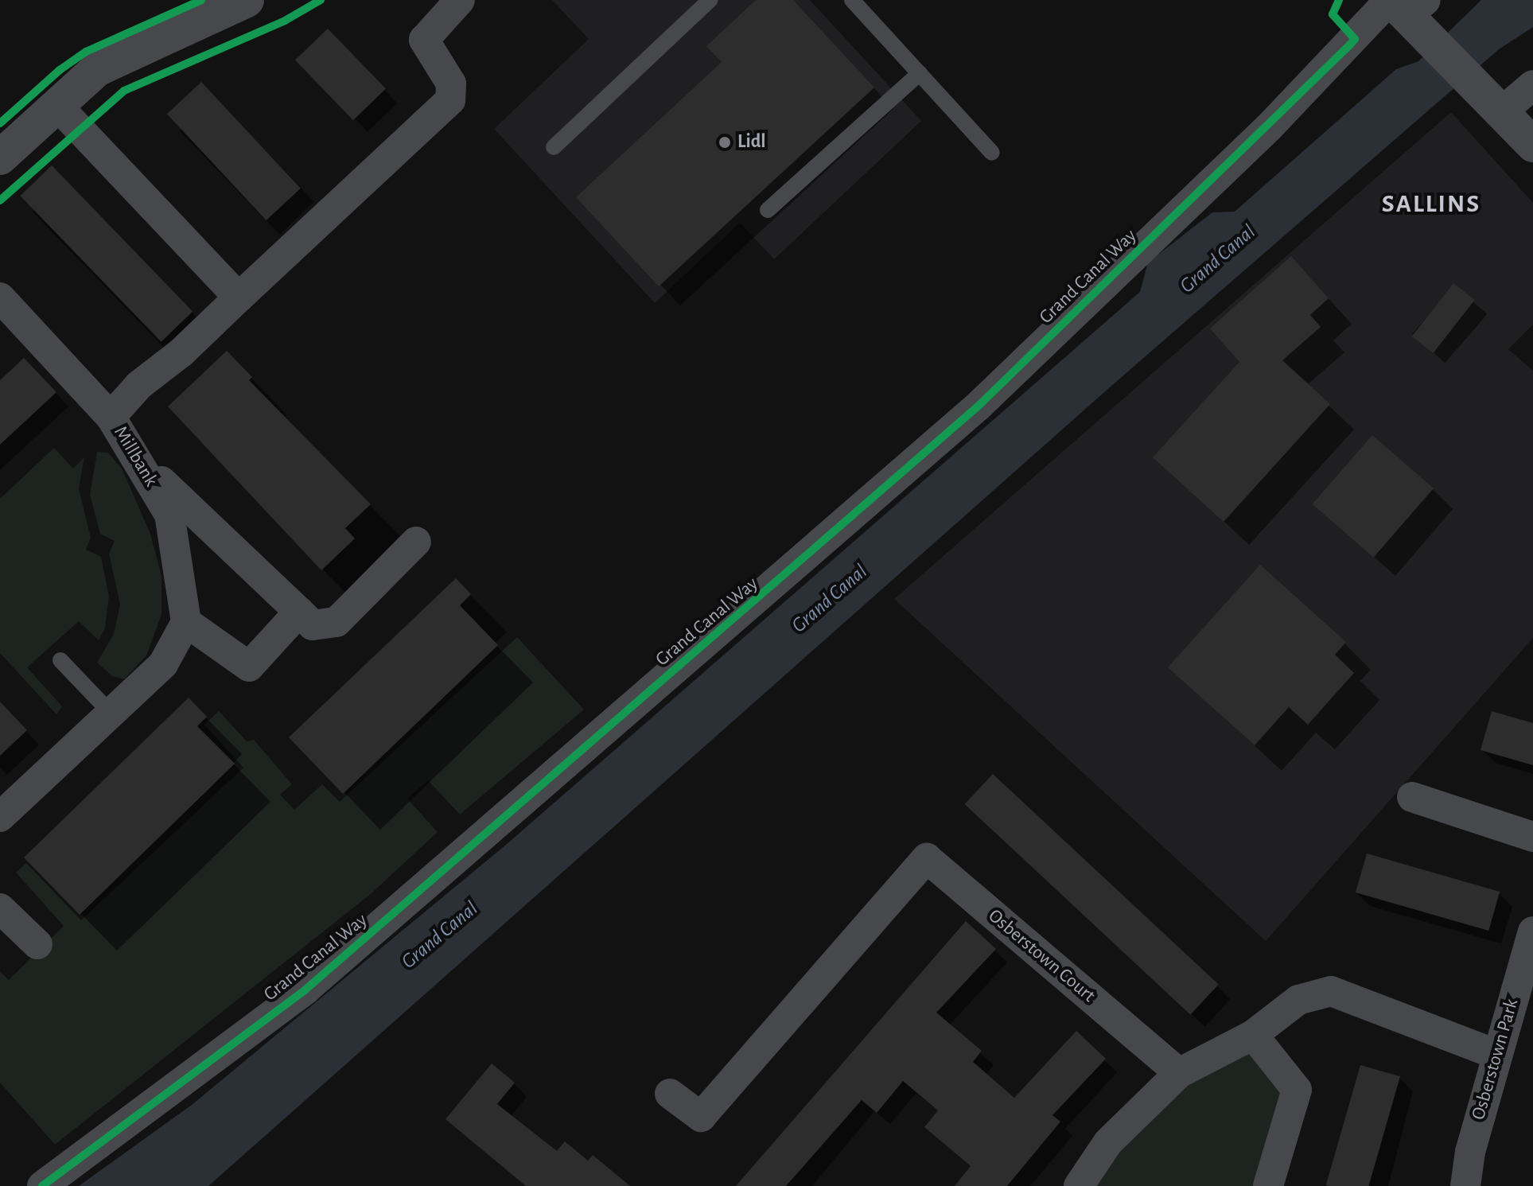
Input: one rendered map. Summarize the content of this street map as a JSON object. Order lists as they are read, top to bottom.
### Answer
{
  "streets": {
    "street": [
      "Grand Canal Way",
      "Millbank",
      "Osberstown Court",
      "Osberstown Park"
    ]
  },
  "districts": ["SALLINS"],
  "water": ["Grand Canal"],
  "places": ["Lidl"]
}
